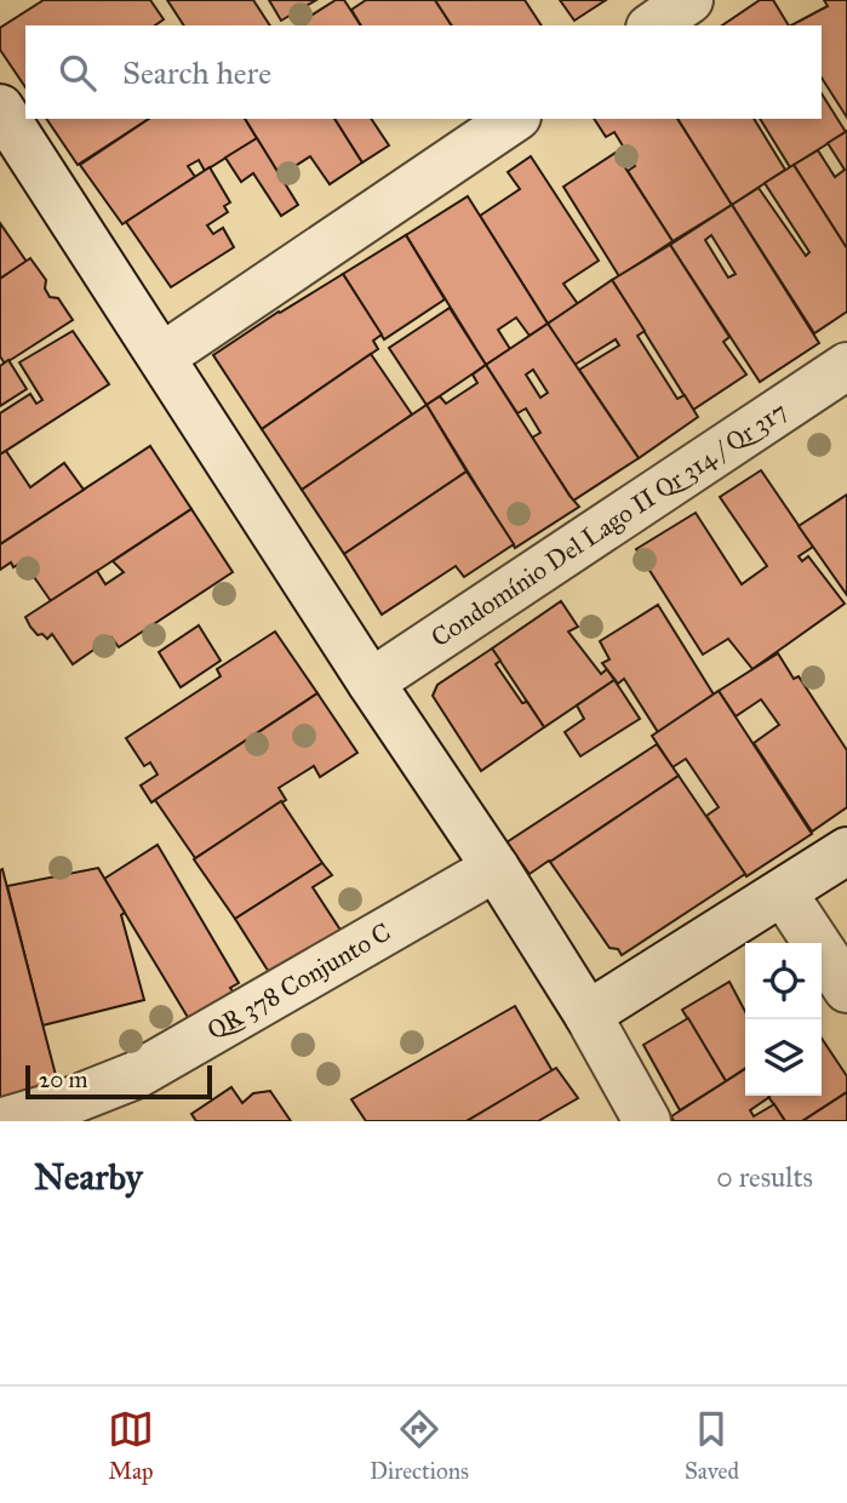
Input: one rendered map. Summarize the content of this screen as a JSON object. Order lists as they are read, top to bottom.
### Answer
{
  "streets": {
    "street": ["Condomínio Del Lago II Qr 314 / Qr 317", "QR 378 Conjunto C"]
  },
  "scale_bar": "20 m",
  "page": {
    "search": "Search here",
    "scale": "20 m",
    "heading": ["Nearby", "0 results"],
    "nav": ["Map", "Directions", "Saved"]
  }
}
